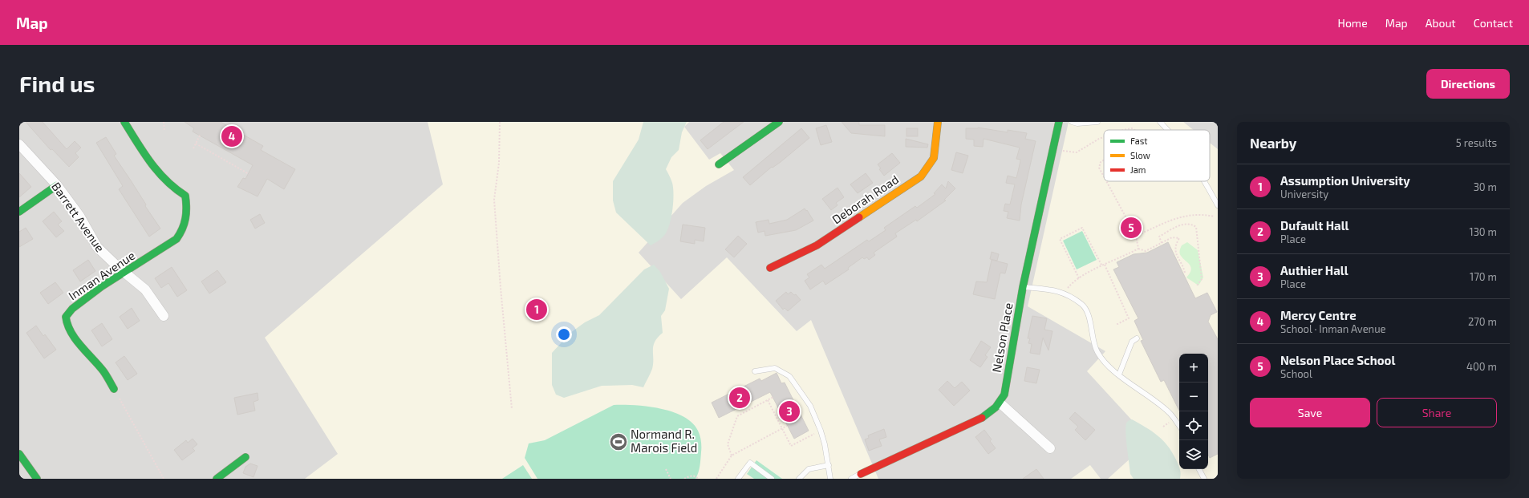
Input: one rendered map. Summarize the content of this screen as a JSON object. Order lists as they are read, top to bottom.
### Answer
{
  "streets": {
    "street": [
      "Deborah Road",
      "Barrett Avenue",
      "Inman Avenue",
      "Nelson Place"
    ]
  },
  "crossings": [
    ["Barrett Avenue", "Inman Avenue"]
  ],
  "places": {
    "sports": ["Normand R. Marois Field"]
  },
  "legend": ["Fast", "Slow", "Jam"],
  "page": {
    "header": "Map",
    "nav": [
      "Home",
      "Map",
      "About",
      "Contact"
    ],
    "buttons": [
      "Directions",
      ["Save", "Share"]
    ],
    "title": "Find us",
    "heading": ["Nearby", "5 results"],
    "pins": [
      "4",
      "5",
      "1",
      "2",
      "3"
    ],
    "list": [
      {
        "mark": "1",
        "name": "Assumption University",
        "note": "University",
        "value": "30 m"
      },
      {
        "mark": "2",
        "name": "Dufault Hall",
        "note": "Place",
        "value": "130 m"
      },
      {
        "mark": "3",
        "name": "Authier Hall",
        "note": "Place",
        "value": "170 m"
      },
      {
        "mark": "4",
        "name": "Mercy Centre",
        "note": "School · Inman Avenue",
        "value": "270 m"
      },
      {
        "mark": "5",
        "name": "Nelson Place School",
        "note": "School",
        "value": "400 m"
      }
    ],
    "map_buttons": ["+", "−"]
  }
}
